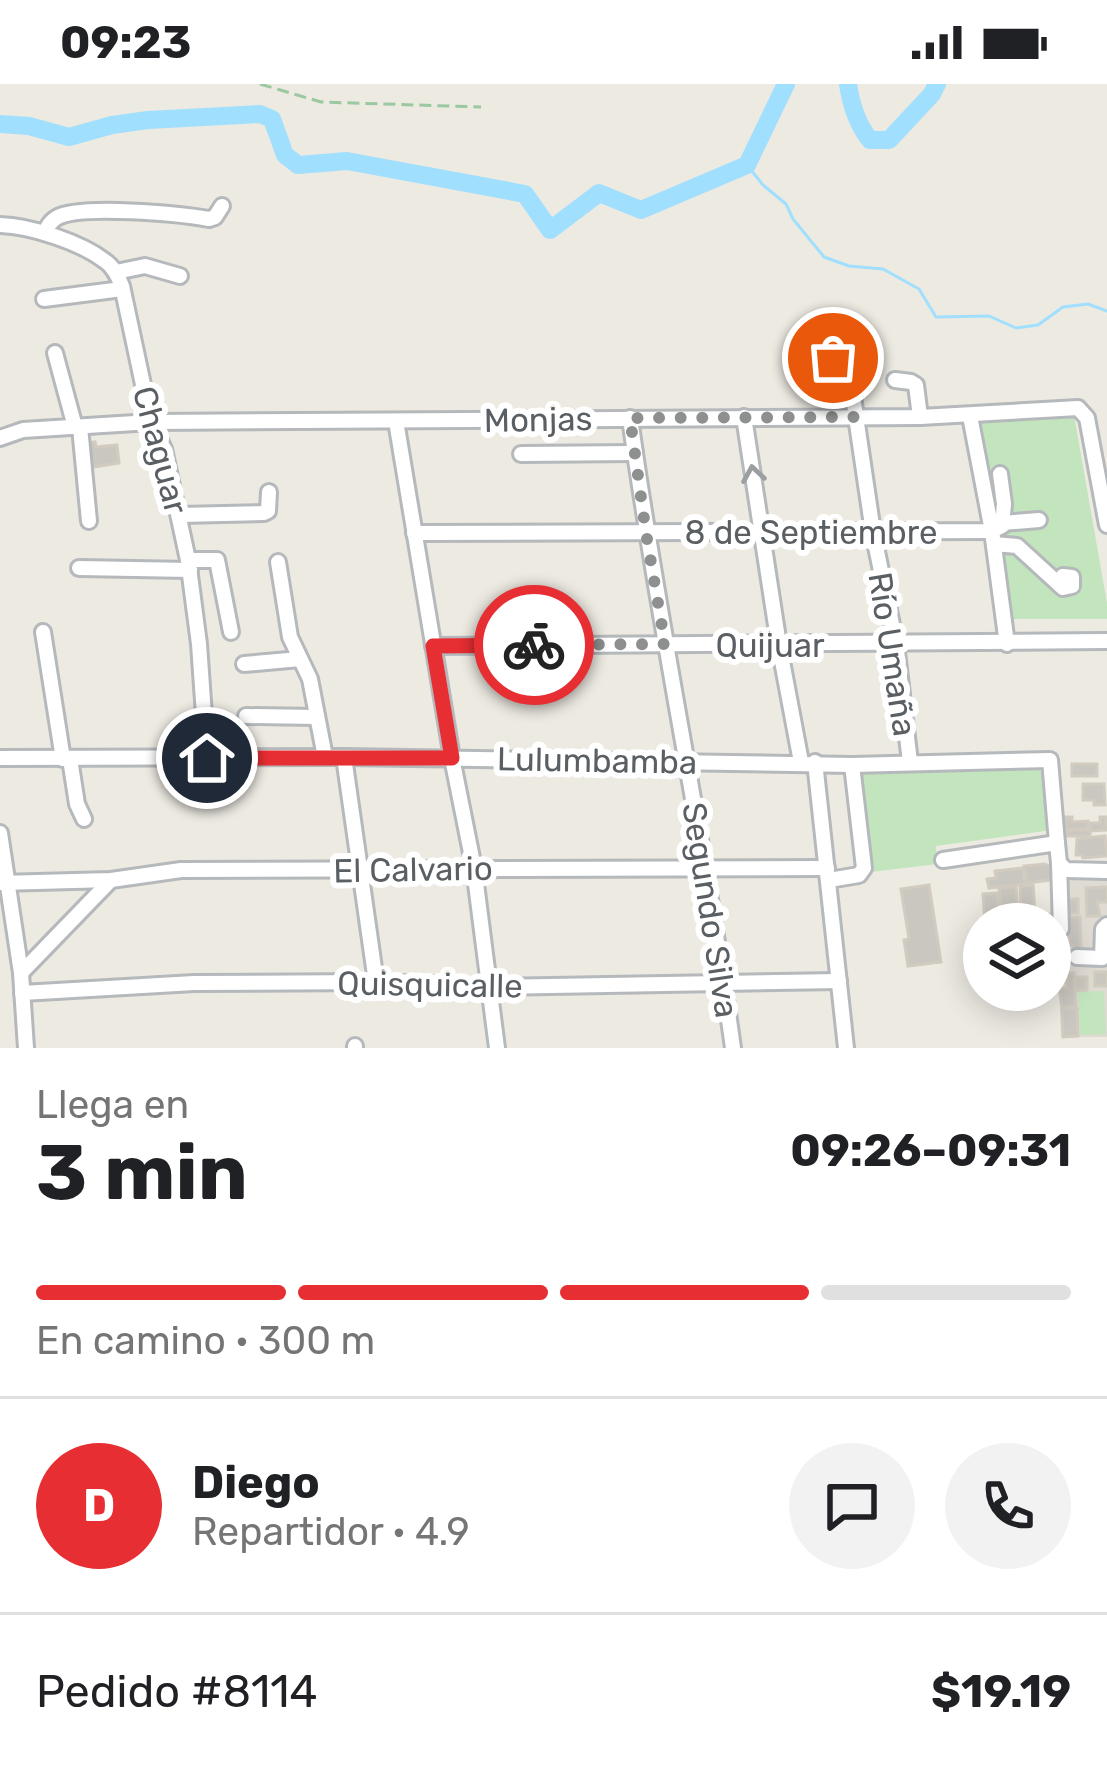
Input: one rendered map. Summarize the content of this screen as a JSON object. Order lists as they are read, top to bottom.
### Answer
{
  "streets": {
    "street": [
      "Monjas",
      "Chaguar",
      "8 de Septiembre",
      "Quijuar",
      "Río Umaña",
      "Lulumbamba",
      "El Calvario",
      "Segundo Silva",
      "Quisquicalle"
    ]
  },
  "crossings": [
    ["Monjas", "Chaguar"],
    ["Monjas", "Río Umaña"],
    ["Monjas", "Segundo Silva"],
    ["Chaguar", "Lulumbamba"],
    ["8 de Septiembre", "Río Umaña"],
    ["8 de Septiembre", "Segundo Silva"],
    ["Quijuar", "Río Umaña"],
    ["Quijuar", "Segundo Silva"],
    ["Río Umaña", "Lulumbamba"],
    ["Lulumbamba", "El Calvario"],
    ["Lulumbamba", "Segundo Silva"],
    ["El Calvario", "Segundo Silva"],
    ["Segundo Silva", "Quisquicalle"]
  ],
  "page": {
    "status": "09:23",
    "heading": ["3 min", "Llega en", "09:26–09:31"],
    "panel": [
      "Diego",
      "Repartidor · 4.9",
      "Pedido #8114",
      "$19.19"
    ],
    "bar": "En camino · 300 m",
    "round": "D"
  }
}
